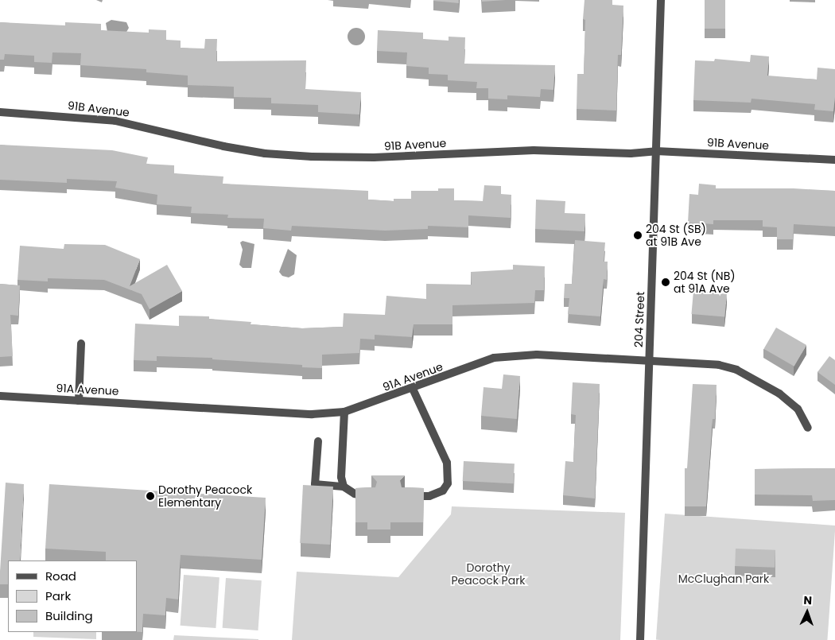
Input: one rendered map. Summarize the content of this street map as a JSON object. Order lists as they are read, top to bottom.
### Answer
{
  "streets": {
    "street": ["91B Avenue", "204 Street", "91A Avenue"]
  },
  "crossings": [
    ["91B Avenue", "204 Street"],
    ["204 Street", "91A Avenue"]
  ],
  "parks": ["Dorothy Peacock Park", "McClughan Park"],
  "places": ["204 St (SB) at 91B Ave", "204 St (NB) at 91A Ave", "Dorothy Peacock Elementary"],
  "legend": ["Road", "Park", "Building"],
  "north": "top"
}
